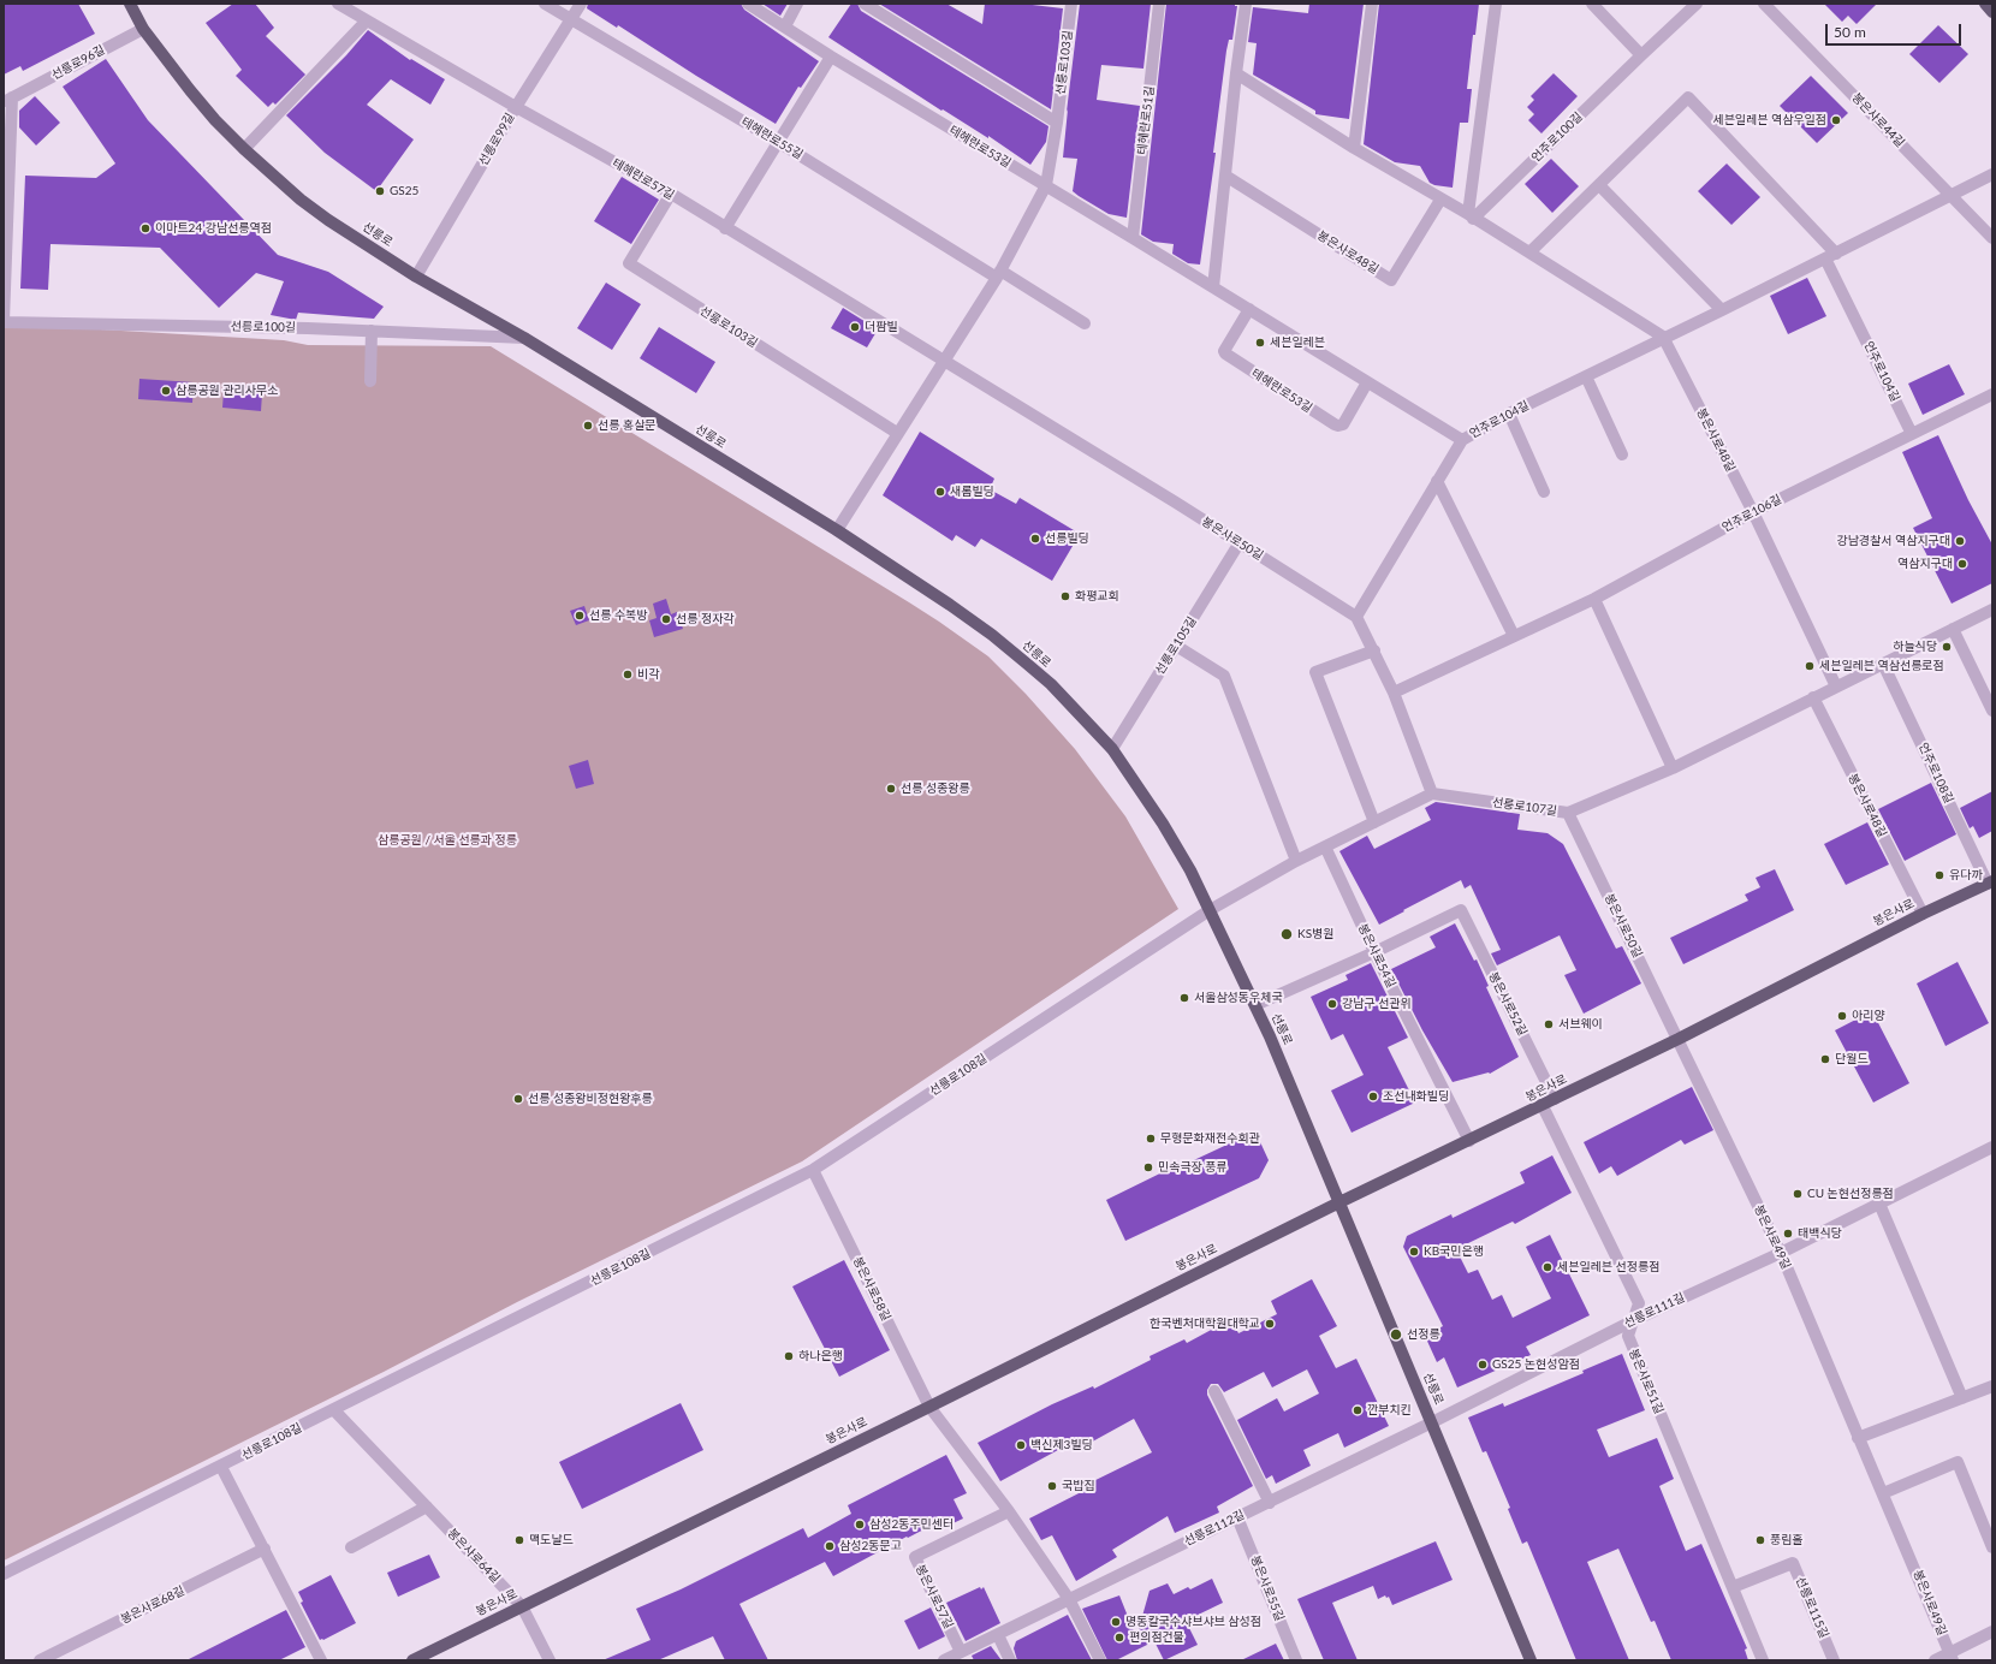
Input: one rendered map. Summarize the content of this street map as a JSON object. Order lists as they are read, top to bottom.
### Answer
{
  "streets": {
    "main road": ["선릉로", "봉은사로"],
    "street": [
      "선릉로96길",
      "선릉로103길",
      "테헤란로51길",
      "봉은사로44길",
      "언주로100길",
      "테헤란로55길",
      "선릉로99길",
      "테헤란로53길",
      "테헤란로57길",
      "봉은사로48길",
      "선릉로100길",
      "언주로104길",
      "언주로106길",
      "봉은사로50길",
      "선릉로105길",
      "언주로108길",
      "선릉로107길",
      "봉은사로54길",
      "봉은사로52길",
      "선릉로108길",
      "봉은사로49길",
      "봉은사로58길",
      "선릉로111길",
      "봉은사로51길",
      "선릉로112길",
      "봉은사로64길",
      "봉은사로55길",
      "봉은사로57길",
      "봉은사로68길",
      "선릉로115길"
    ]
  },
  "crossings": [
    ["선릉로96길", "선릉로"],
    ["선릉로96길", "선릉로100길"],
    ["선릉로103길", "테헤란로55길"],
    ["선릉로103길", "테헤란로53길"],
    ["선릉로103길", "테헤란로57길"],
    ["선릉로103길", "선릉로"],
    ["선릉로103길", "봉은사로50길"],
    ["테헤란로51길", "테헤란로53길"],
    ["봉은사로44길", "언주로104길"],
    ["테헤란로55길", "선릉로99길"],
    ["선릉로99길", "테헤란로57길"],
    ["선릉로99길", "선릉로"],
    ["테헤란로53길", "언주로104길"],
    ["테헤란로57길", "봉은사로50길"],
    ["선릉로", "선릉로100길"],
    ["선릉로", "선릉로105길"],
    ["선릉로", "봉은사로"],
    ["선릉로", "선릉로108길"],
    ["선릉로", "선릉로111길"],
    ["선릉로", "선릉로112길"],
    ["봉은사로48길", "언주로104길"],
    ["봉은사로48길", "언주로106길"],
    ["봉은사로48길", "선릉로107길"],
    ["봉은사로48길", "봉은사로"],
    ["언주로104길", "언주로106길"],
    ["언주로104길", "봉은사로50길"],
    ["언주로106길", "봉은사로50길"],
    ["봉은사로50길", "선릉로105길"],
    ["봉은사로50길", "선릉로107길"],
    ["봉은사로50길", "봉은사로"],
    ["봉은사로50길", "봉은사로49길"],
    ["언주로108길", "봉은사로"],
    ["봉은사로", "봉은사로54길"],
    ["봉은사로", "봉은사로52길"],
    ["봉은사로", "봉은사로49길"],
    ["봉은사로", "봉은사로58길"],
    ["봉은사로", "봉은사로51길"],
    ["봉은사로", "봉은사로64길"],
    ["봉은사로54길", "봉은사로52길"],
    ["선릉로108길", "봉은사로58길"],
    ["선릉로108길", "봉은사로64길"],
    ["봉은사로49길", "선릉로111길"],
    ["선릉로111길", "봉은사로51길"],
    ["선릉로111길", "선릉로112길"],
    ["봉은사로51길", "선릉로115길"],
    ["선릉로112길", "봉은사로55길"],
    ["선릉로112길", "봉은사로57길"]
  ],
  "parks": ["삼릉공원 / 서울 선릉과 정릉"],
  "places": [
    "세븐일레븐 역삼우일점",
    "GS25",
    "이마트24 강남선릉역점",
    "더팜빌",
    "세븐일레븐",
    "삼릉공원 관리사무소",
    "선릉 홍살문",
    "새롬빌딩",
    "선릉빌딩",
    "강남경찰서 역삼지구대",
    "역삼지구대",
    "화평교회",
    "선릉 수복방",
    "선릉 정자각",
    "하늘식당",
    "세븐일레븐 역삼선릉로점",
    "비각",
    "선릉 성종왕릉",
    "유다까",
    "KS병원",
    "서울삼성동우체국",
    "강남구 선관위",
    "아리양",
    "서브웨이",
    "단월드",
    "조선내화빌딩",
    "선릉 성종왕비정현왕후릉",
    "무형문화재전수회관",
    "민속극장 풍류",
    "CU 논현선정릉점",
    "태백식당",
    "KB국민은행",
    "세븐일레븐 선정릉점",
    "한국벤처대학원대학교",
    "선정릉",
    "하나은행",
    "GS25 논현성암점",
    "깐부치킨",
    "백신제3빌딩",
    "국밥집",
    "삼성2동주민센터",
    "맥도날드",
    "풍림홀",
    "삼성2동문고",
    "명동칼국수샤브샤브 삼성점",
    "편의점건물"
  ],
  "scale_bar": "50 m"
}
